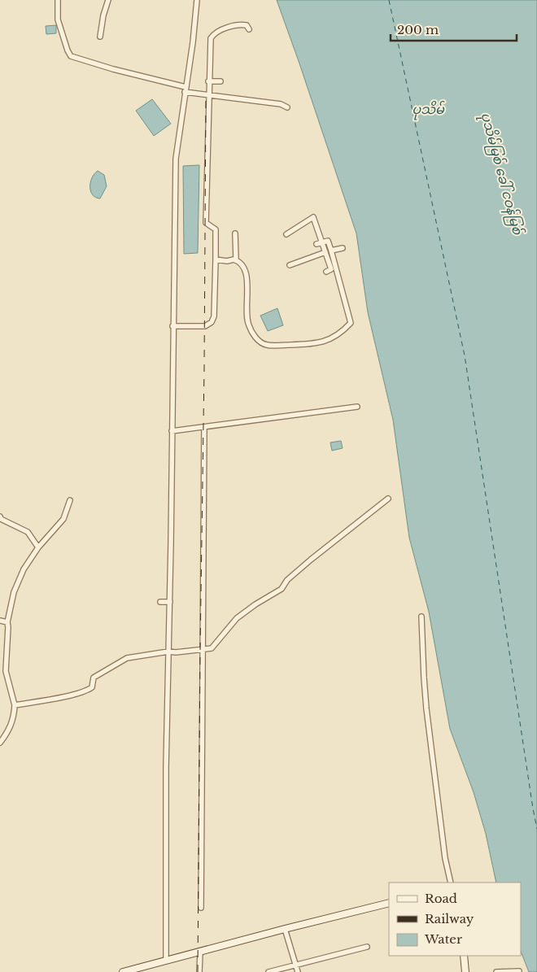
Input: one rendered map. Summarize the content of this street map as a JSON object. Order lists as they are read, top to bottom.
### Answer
{
  "water": ["ပုသိမ်", "ပုသိမ်မြစ် ခေါ် ငဝန်မြစ်"],
  "legend": ["Road", "Railway", "Water"],
  "scale_bar": "200 m"
}
